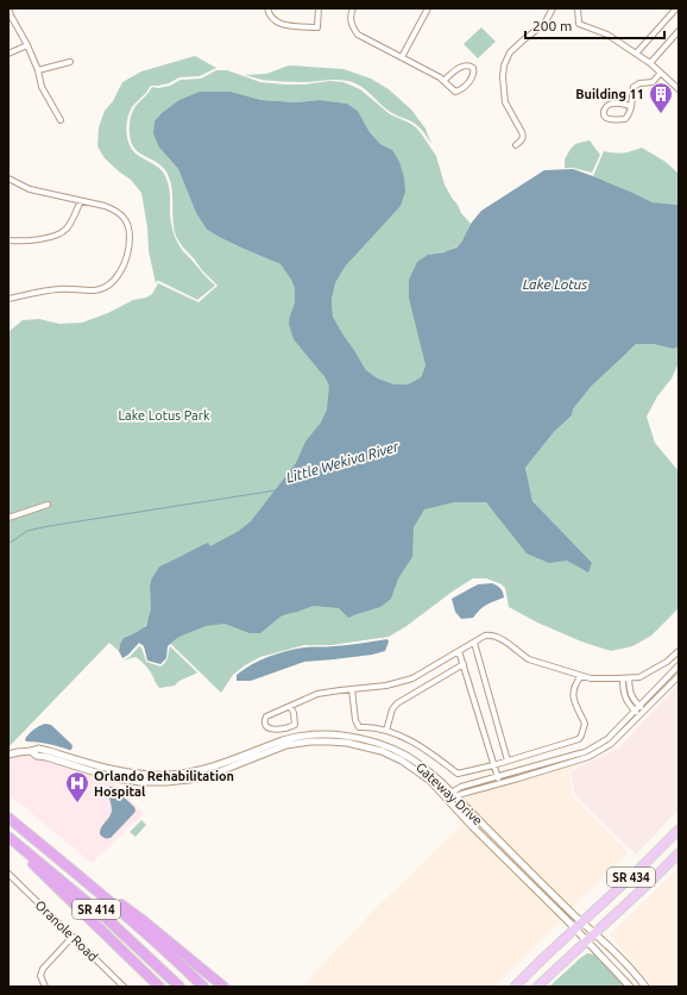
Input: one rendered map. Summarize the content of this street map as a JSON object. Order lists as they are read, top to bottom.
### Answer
{
  "streets": {
    "highway": ["SR 414"],
    "main road": ["SR 434"],
    "street": ["Gateway Drive", "Oranole Road"]
  },
  "crossings": [
    ["Gateway Drive", "SR 434"]
  ],
  "water": ["Lake Lotus", "Little Wekiva River"],
  "parks": ["Lake Lotus Park"],
  "places": {
    "building": ["Building 11"],
    "hospital": ["Orlando Rehabilitation Hospital"]
  },
  "scale_bar": "200 m"
}
